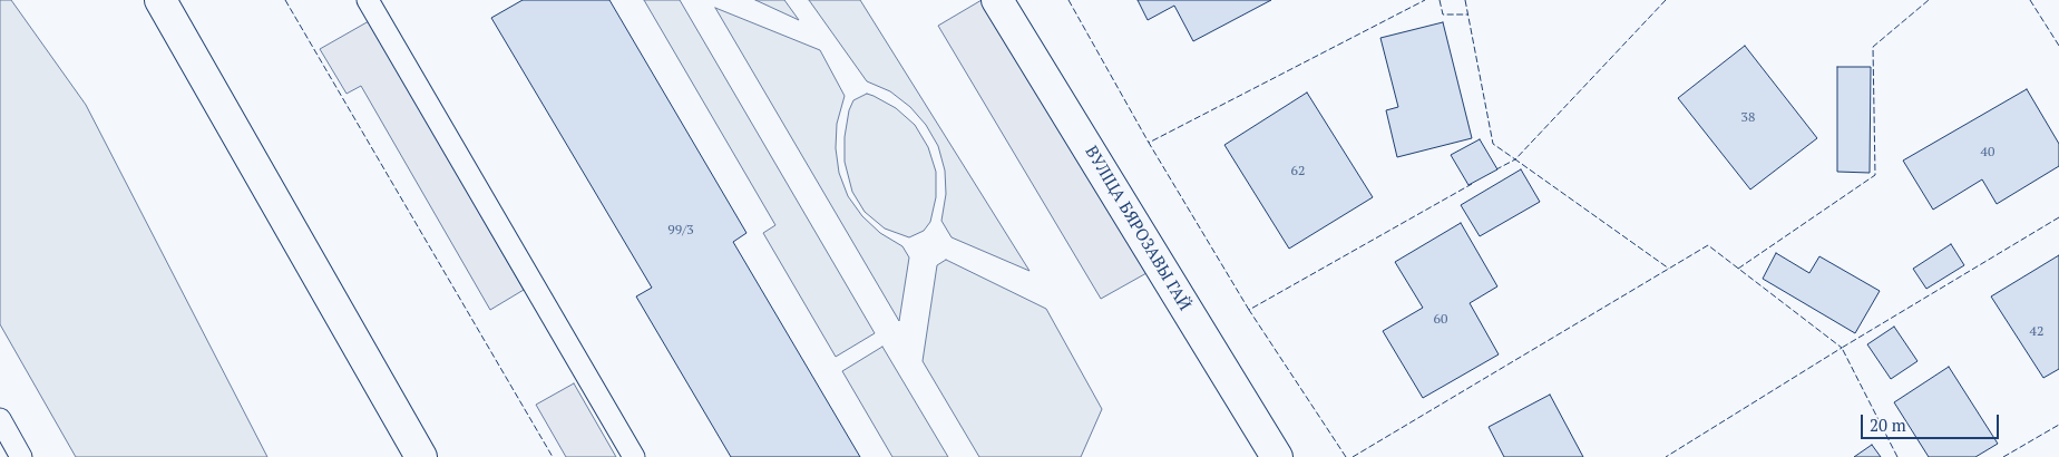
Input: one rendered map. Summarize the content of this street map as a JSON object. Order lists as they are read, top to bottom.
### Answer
{
  "streets": {
    "street": ["ВУЛІЦА БЯРОЗАВЫ ГАЙ"]
  },
  "house_numbers": [
    "38",
    "40",
    "62",
    "99/3",
    "60",
    "42"
  ],
  "scale_bar": "20 m"
}
